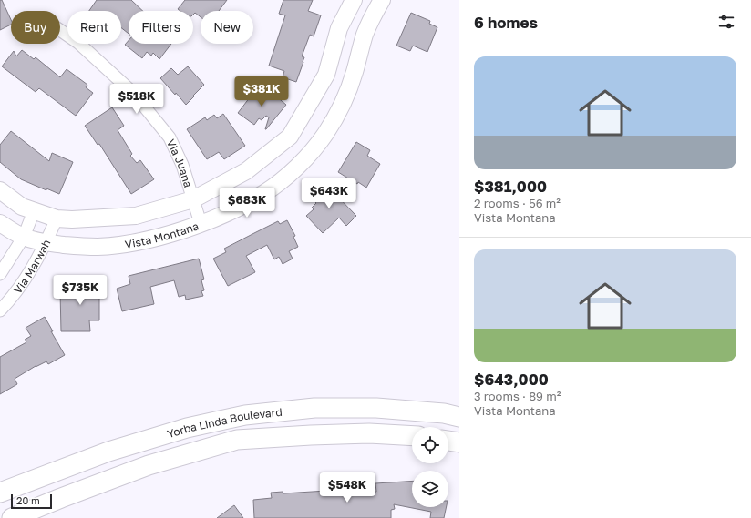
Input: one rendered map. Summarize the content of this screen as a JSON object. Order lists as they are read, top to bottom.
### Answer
{
  "streets": {
    "main road": ["Yorba Linda Boulevard"],
    "street": ["Via Juana", "Vista Montana", "Via Marwah"]
  },
  "crossings": [
    ["Via Juana", "Vista Montana"],
    ["Vista Montana", "Via Marwah"]
  ],
  "scale_bar": "20 m",
  "page": {
    "heading": "6 homes",
    "chip": [
      "Buy",
      "Rent",
      "Filters",
      "New"
    ],
    "list": [
      {
        "name": "$381,000",
        "note": "2 rooms · 56 m² · Vista Montana"
      },
      {
        "name": "$643,000",
        "note": "3 rooms · 89 m² · Vista Montana"
      }
    ],
    "price": [
      "$381K",
      "$518K",
      "$643K",
      "$683K",
      "$735K",
      "$548K"
    ],
    "scale": "20 m"
  }
}
